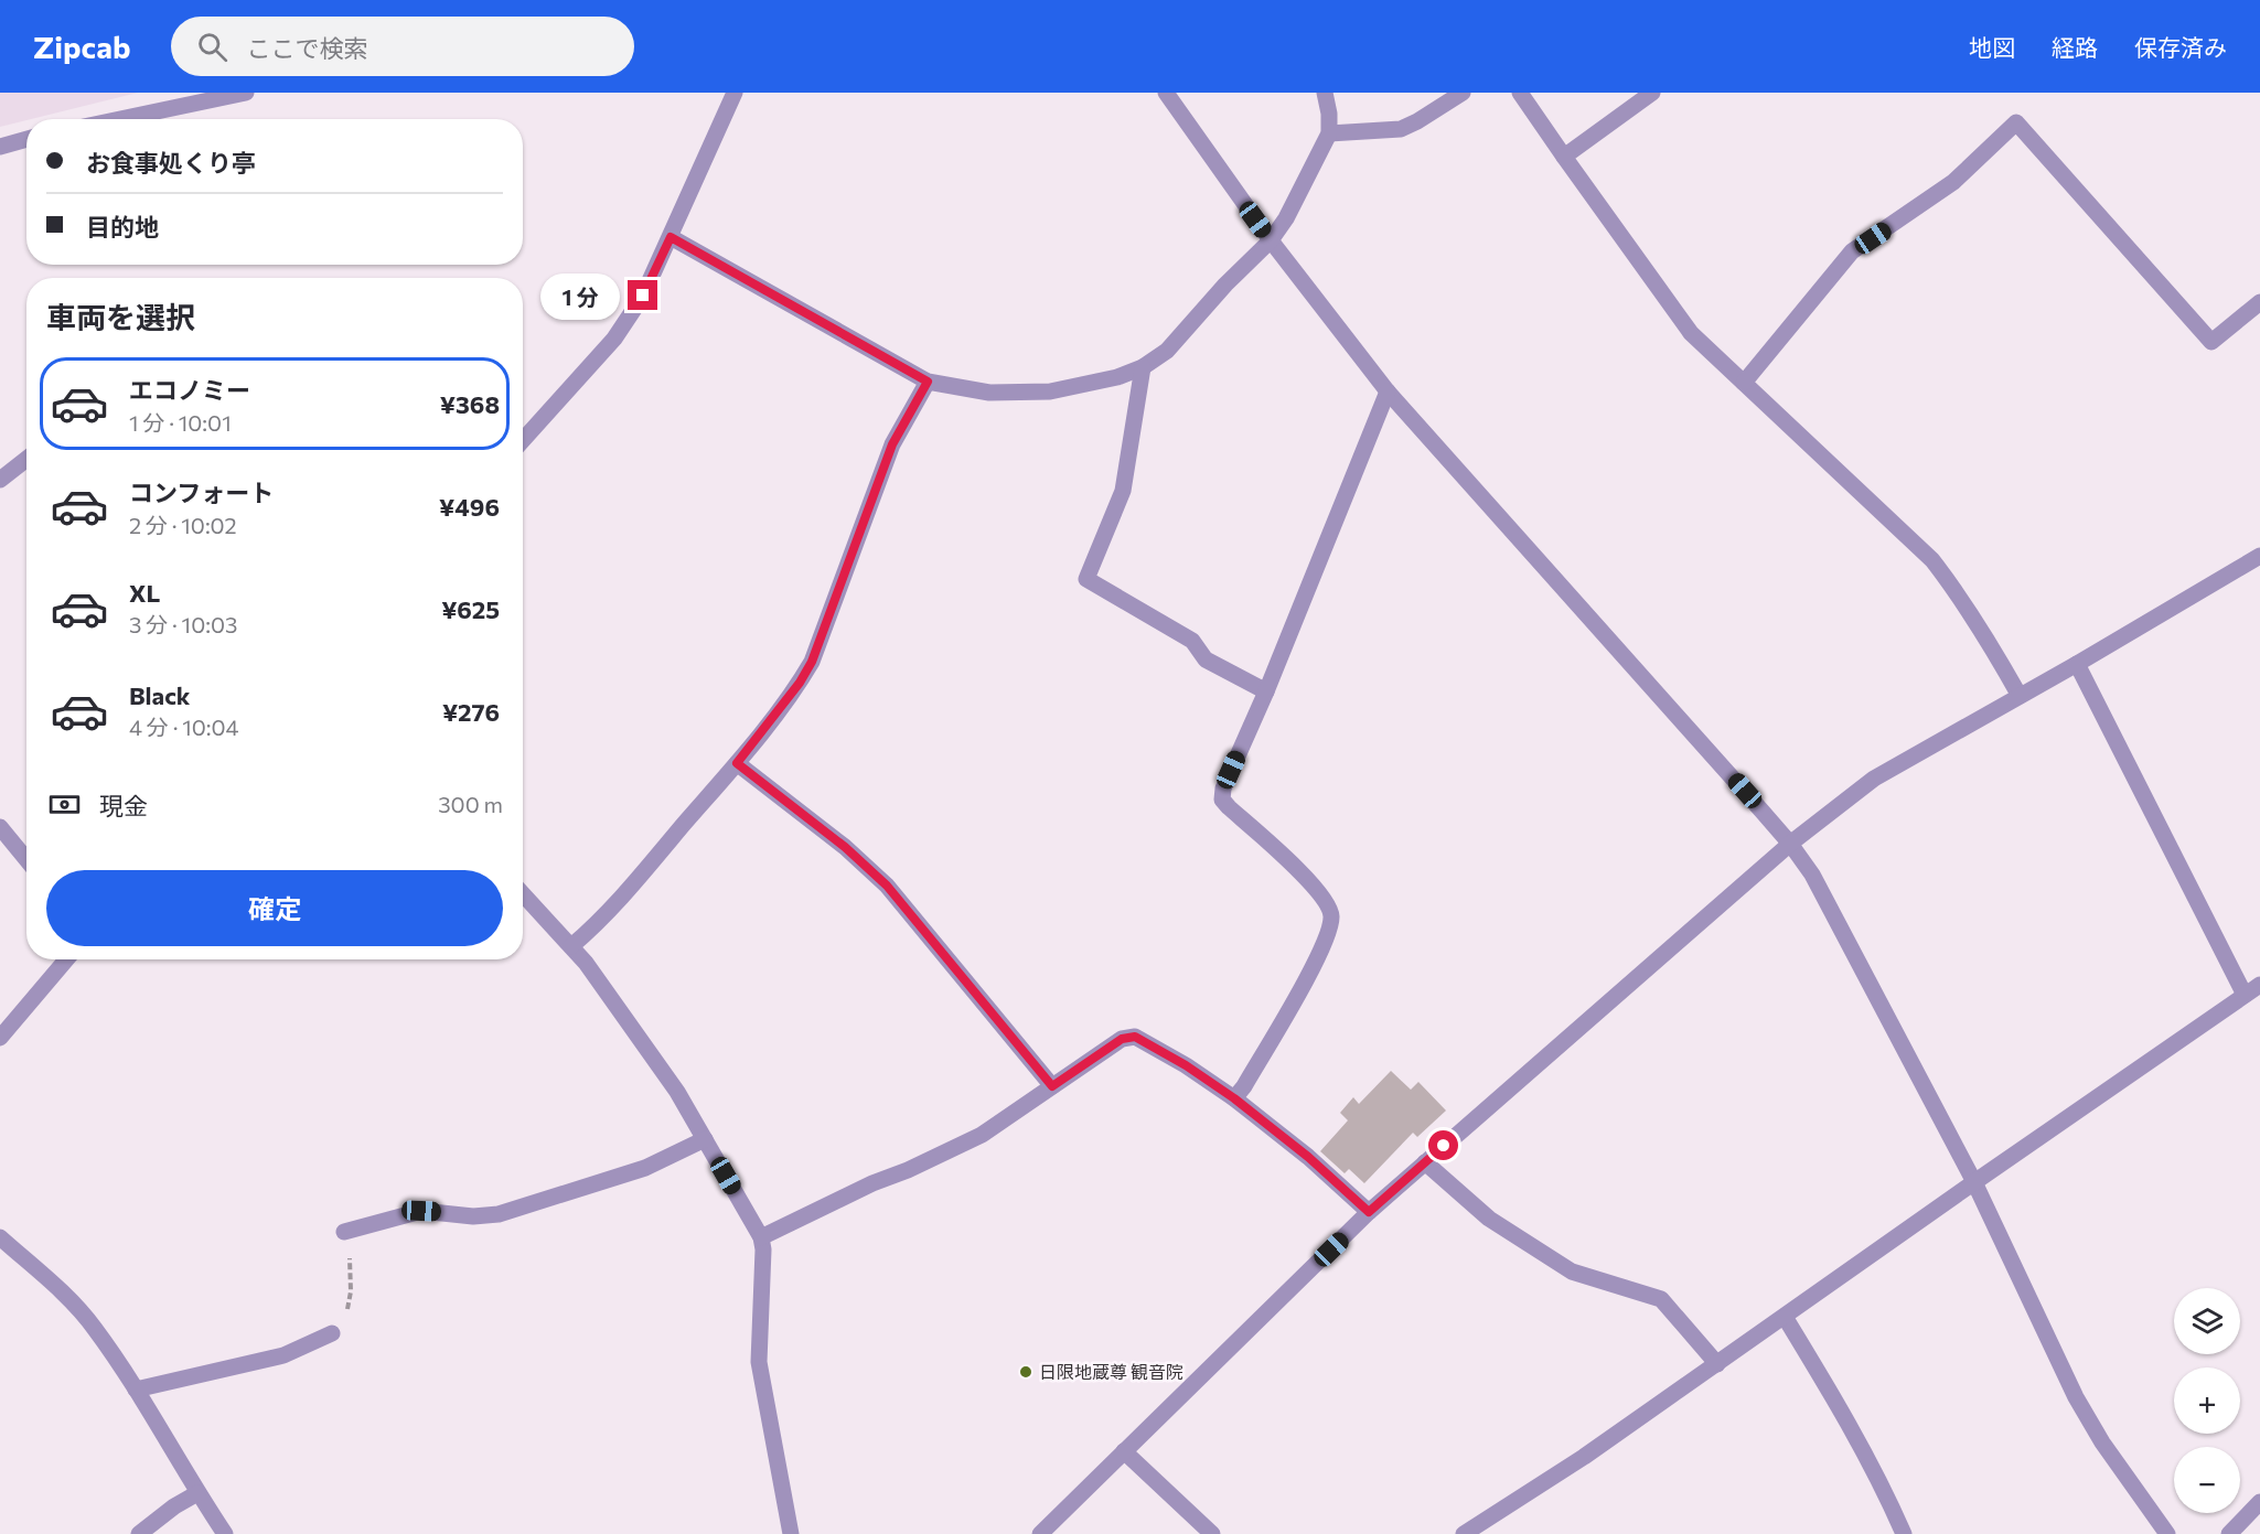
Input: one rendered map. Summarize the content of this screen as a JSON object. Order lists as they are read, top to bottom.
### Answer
{
  "places": ["日限地蔵尊 観音院"],
  "page": {
    "header": "Zipcab",
    "search": "ここで検索",
    "nav": ["地図", "経路", "保存済み"],
    "banner": ["お食事処くり亭", "目的地"],
    "bubble": "1 分",
    "heading": "車両を選択",
    "list": [
      {
        "name": "エコノミー",
        "note": "1 分 · 10:01",
        "value": "¥368"
      },
      {
        "name": "コンフォート",
        "note": "2 分 · 10:02",
        "value": "¥496"
      },
      {
        "name": "XL",
        "note": "3 分 · 10:03",
        "value": "¥625"
      },
      {
        "name": "Black",
        "note": "4 分 · 10:04",
        "value": "¥276"
      }
    ],
    "pay": ["現金", "300 m"],
    "buttons": "確定",
    "map_buttons": ["+", "−"]
  }
}
